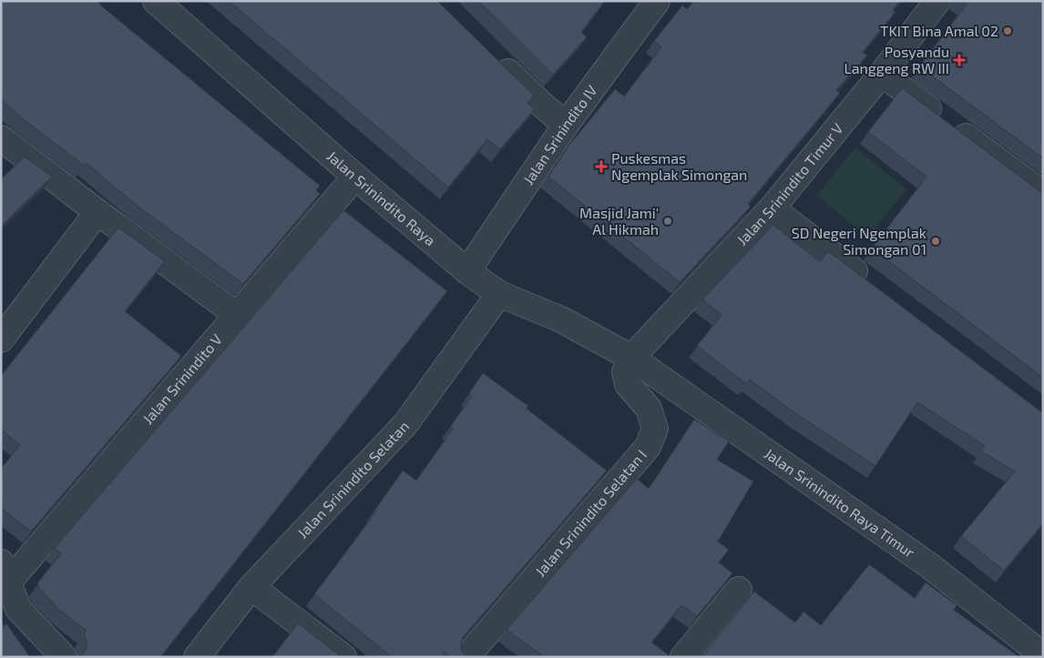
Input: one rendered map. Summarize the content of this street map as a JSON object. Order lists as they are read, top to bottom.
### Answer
{
  "streets": {
    "street": [
      "Jalan Srinindito IV",
      "Jalan Srinindito Timur V",
      "Jalan Srinindito Raya",
      "Jalan Srinindito V",
      "Jalan Srinindito Selatan",
      "Jalan Srinindito Raya Timur",
      "Jalan Srinindito Selatan I"
    ]
  },
  "crossings": [
    ["Jalan Srinindito IV", "Jalan Srinindito Raya"],
    ["Jalan Srinindito Timur V", "Jalan Srinindito Raya"],
    ["Jalan Srinindito Timur V", "Jalan Srinindito Raya Timur"],
    ["Jalan Srinindito Timur V", "Jalan Srinindito Selatan I"],
    ["Jalan Srinindito Raya", "Jalan Srinindito V"],
    ["Jalan Srinindito Raya", "Jalan Srinindito Selatan"],
    ["Jalan Srinindito Raya", "Jalan Srinindito Raya Timur"],
    ["Jalan Srinindito Raya", "Jalan Srinindito Selatan I"],
    ["Jalan Srinindito Raya Timur", "Jalan Srinindito Selatan I"]
  ],
  "places": {
    "other": ["TKIT Bina Amal 02", "Masjid Jami' Al Hikmah", "SD Negeri Ngemplak Simongan 01"],
    "health": ["Posyandu Langgeng RW III", "Puskesmas Ngemplak Simongan"]
  }
}
